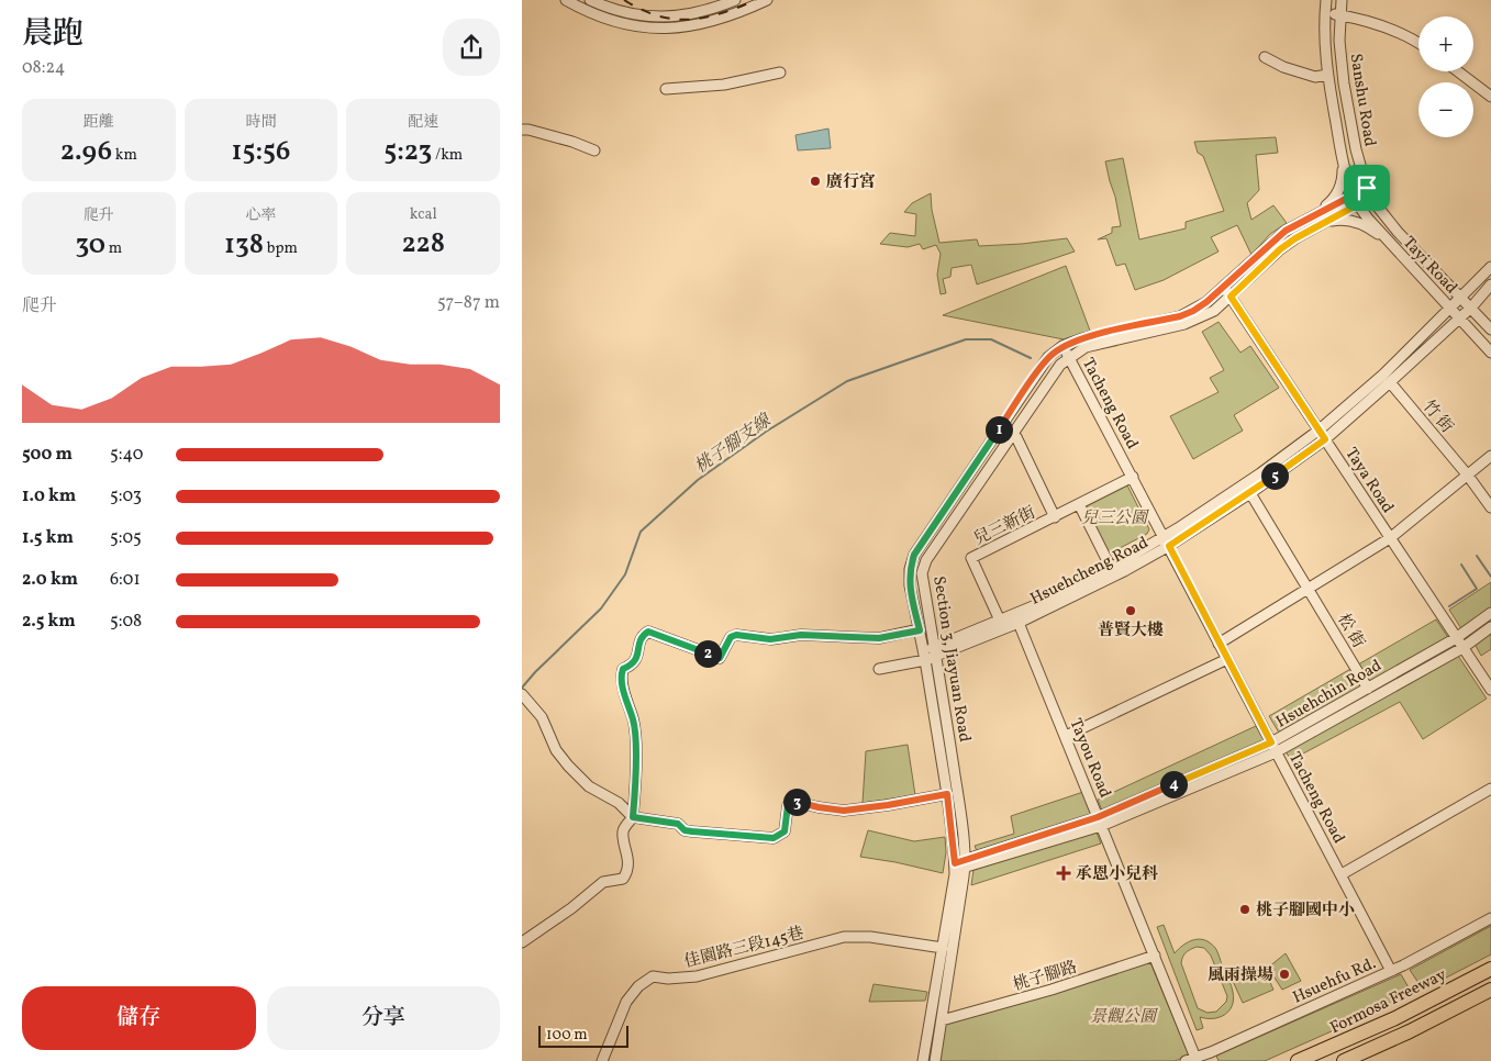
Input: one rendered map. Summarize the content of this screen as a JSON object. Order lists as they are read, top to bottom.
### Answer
{
  "streets": {
    "highway": ["Formosa Freeway"],
    "street": [
      "Sanshu Road",
      "Tayi Road",
      "Tacheng Road",
      "竹 街",
      "Taya Road",
      "兒三新街",
      "Hsuehcheng Road",
      "松 街",
      "Section 3, Jiayuan Road",
      "Hsuehchin Road",
      "Tayou Road",
      "佳園路三段145巷",
      "桃子腳路",
      "Hsuehfu Rd."
    ]
  },
  "crossings": [
    ["Sanshu Road", "Tayi Road"],
    ["Sanshu Road", "Section 3, Jiayuan Road"],
    ["Tayi Road", "Hsuehcheng Road"],
    ["Tayi Road", "Section 3, Jiayuan Road"],
    ["Tacheng Road", "兒三新街"],
    ["Tacheng Road", "Hsuehcheng Road"],
    ["Tacheng Road", "Section 3, Jiayuan Road"],
    ["Tacheng Road", "Hsuehchin Road"],
    ["Tacheng Road", "Hsuehfu Rd."],
    ["竹 街", "Hsuehcheng Road"],
    ["Taya Road", "Hsuehcheng Road"],
    ["Taya Road", "Section 3, Jiayuan Road"],
    ["Taya Road", "Hsuehchin Road"],
    ["兒三新街", "Hsuehcheng Road"],
    ["Hsuehcheng Road", "松 街"],
    ["Hsuehcheng Road", "Section 3, Jiayuan Road"],
    ["Hsuehcheng Road", "Tayou Road"],
    ["松 街", "Hsuehchin Road"],
    ["Section 3, Jiayuan Road", "Hsuehchin Road"],
    ["Section 3, Jiayuan Road", "佳園路三段145巷"],
    ["Section 3, Jiayuan Road", "桃子腳路"],
    ["Hsuehchin Road", "Tayou Road"],
    ["Tayou Road", "桃子腳路"],
    ["Tayou Road", "Hsuehfu Rd."]
  ],
  "water": ["桃子腳支線"],
  "parks": ["兒三公園", "景觀公園"],
  "places": {
    "other": [
      "廣行宮",
      "普賢大樓",
      "桃子腳國中小",
      "風雨操場"
    ],
    "health": ["承恩小兒科"]
  },
  "scale_bar": "100 m",
  "page": {
    "heading": ["晨跑", "08:24"],
    "map_buttons": ["+", "−"],
    "stats": [
      ["距離", "2.96 km"],
      ["時間", "15:56"],
      ["配速", "5:23 /km"],
      ["爬升", "30 m"],
      ["心率", "138 bpm"],
      ["kcal", "228"]
    ],
    "chart": ["爬升", "57–87 m"],
    "pins": [
      "1",
      "5",
      "2",
      "4",
      "3"
    ],
    "list": [
      {
        "name": "500 m",
        "note": "5:40"
      },
      {
        "name": "1.0 km",
        "note": "5:03"
      },
      {
        "name": "1.5 km",
        "note": "5:05"
      },
      {
        "name": "2.0 km",
        "note": "6:01"
      },
      {
        "name": "2.5 km",
        "note": "5:08"
      }
    ],
    "buttons": ["儲存", "分享"],
    "scale": "100 m"
  }
}
